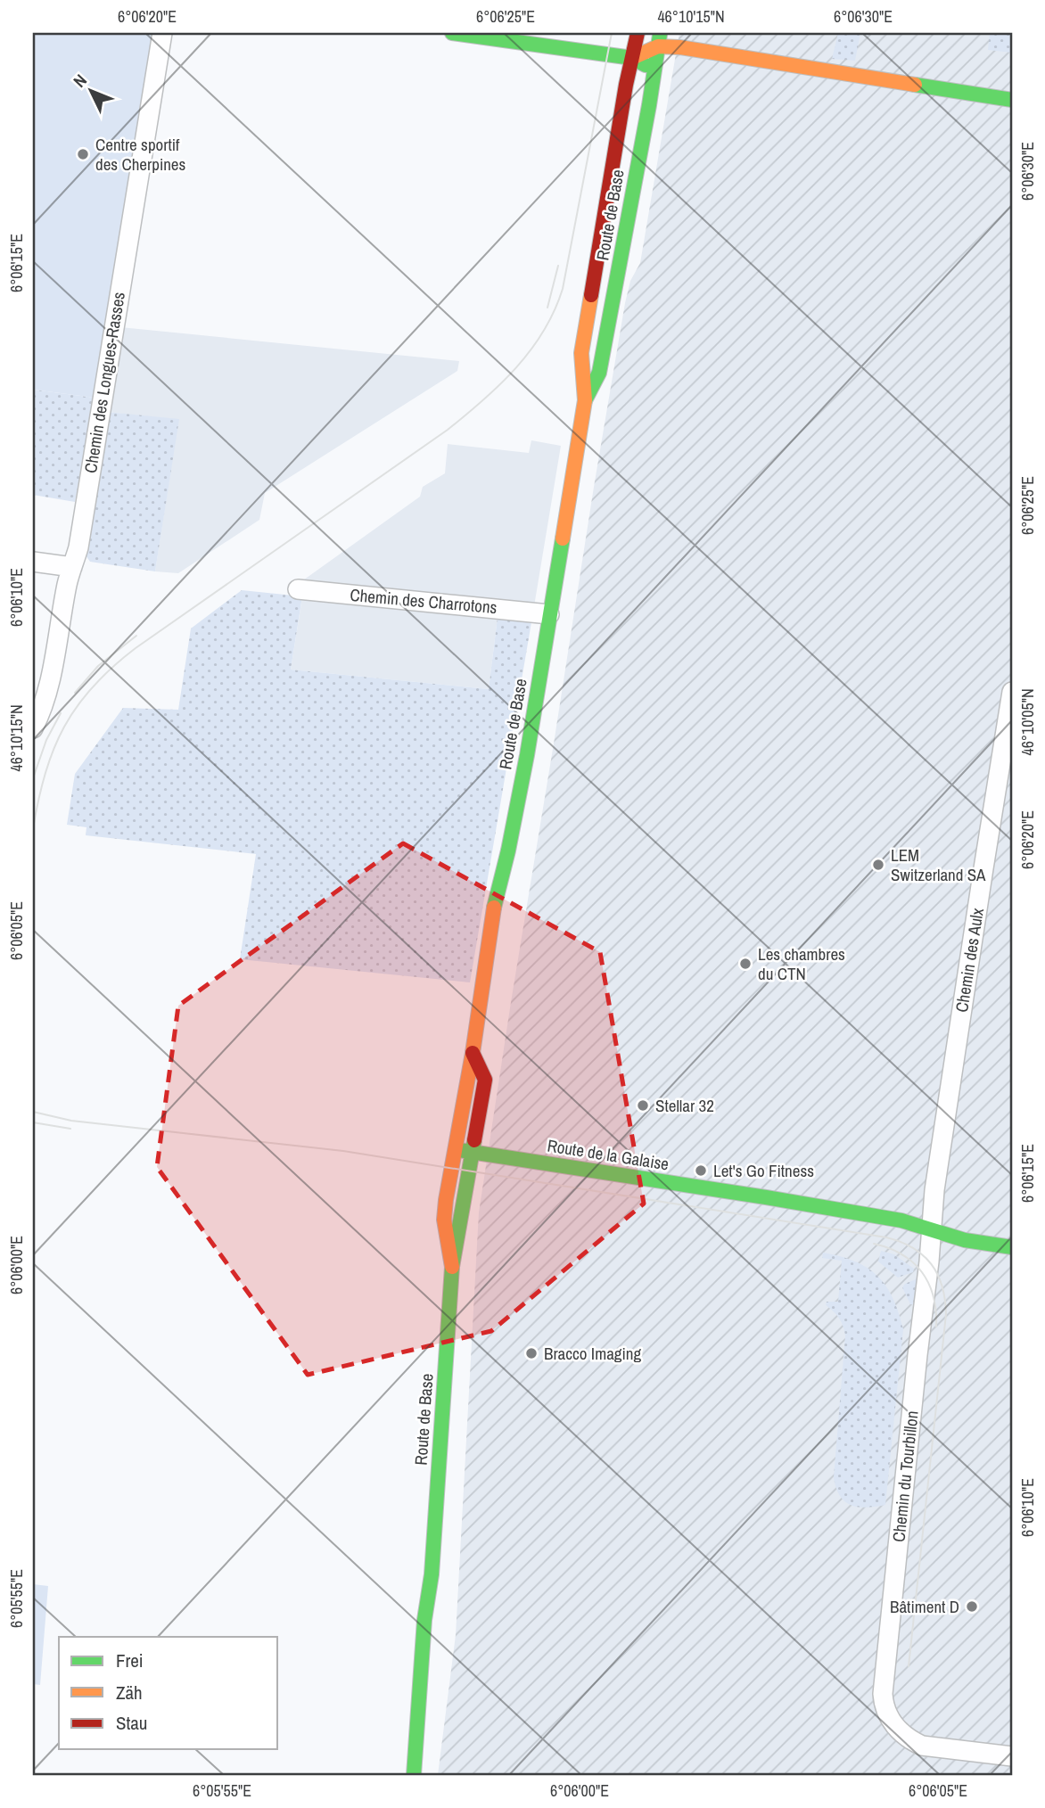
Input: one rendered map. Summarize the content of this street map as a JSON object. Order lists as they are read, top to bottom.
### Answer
{
  "streets": {
    "street": [
      "Route de Base",
      "Chemin des Longues-Rasses",
      "Chemin des Charrotons",
      "Chemin des Aulx",
      "Route de la Galaise",
      "Chemin du Tourbillon"
    ]
  },
  "crossings": [
    ["Route de Base", "Chemin des Charrotons"],
    ["Route de Base", "Route de la Galaise"],
    ["Chemin des Aulx", "Route de la Galaise"],
    ["Chemin des Aulx", "Chemin du Tourbillon"],
    ["Route de la Galaise", "Chemin du Tourbillon"]
  ],
  "places": [
    "Centre sportif des Cherpines",
    "LEM Switzerland SA",
    "Les chambres du CTN",
    "Stellar 32",
    "Let's Go Fitness",
    "Bracco Imaging",
    "Bâtiment D"
  ],
  "legend": ["Frei", "Zäh", "Stau"],
  "north": "top left",
  "coordinates": [
    "6°06'20\"E",
    "6°06'25\"E",
    "46°10'15\"N",
    "6°06'30\"E",
    "6°06'15\"E",
    "6°06'10\"E",
    "46°10'05\"N",
    "6°06'05\"E",
    "6°06'00\"E",
    "6°05'55\"E"
  ]
}
